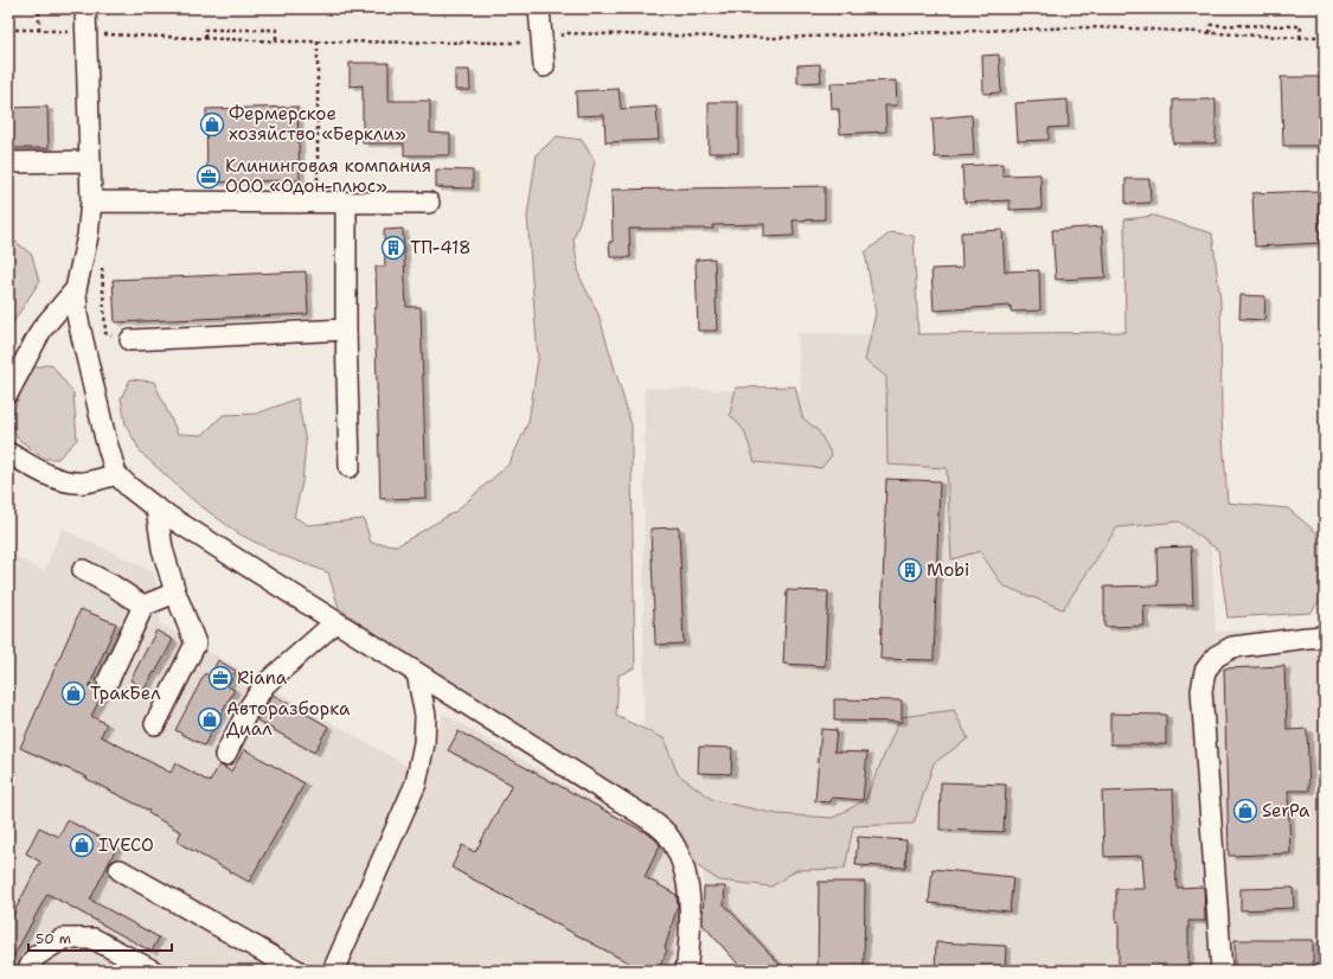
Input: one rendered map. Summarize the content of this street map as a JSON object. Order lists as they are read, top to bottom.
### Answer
{
  "places": {
    "shop": [
      "Фермерское хозяйство «Беркли»",
      "ТракБел",
      "Авторазборка Диал",
      "SerPa",
      "IVECO"
    ],
    "office": ["Клининговая компания ООО «Одон-плюс»", "Riana"],
    "building": ["ТП-418", "Mobi"]
  },
  "scale_bar": "50 m"
}
